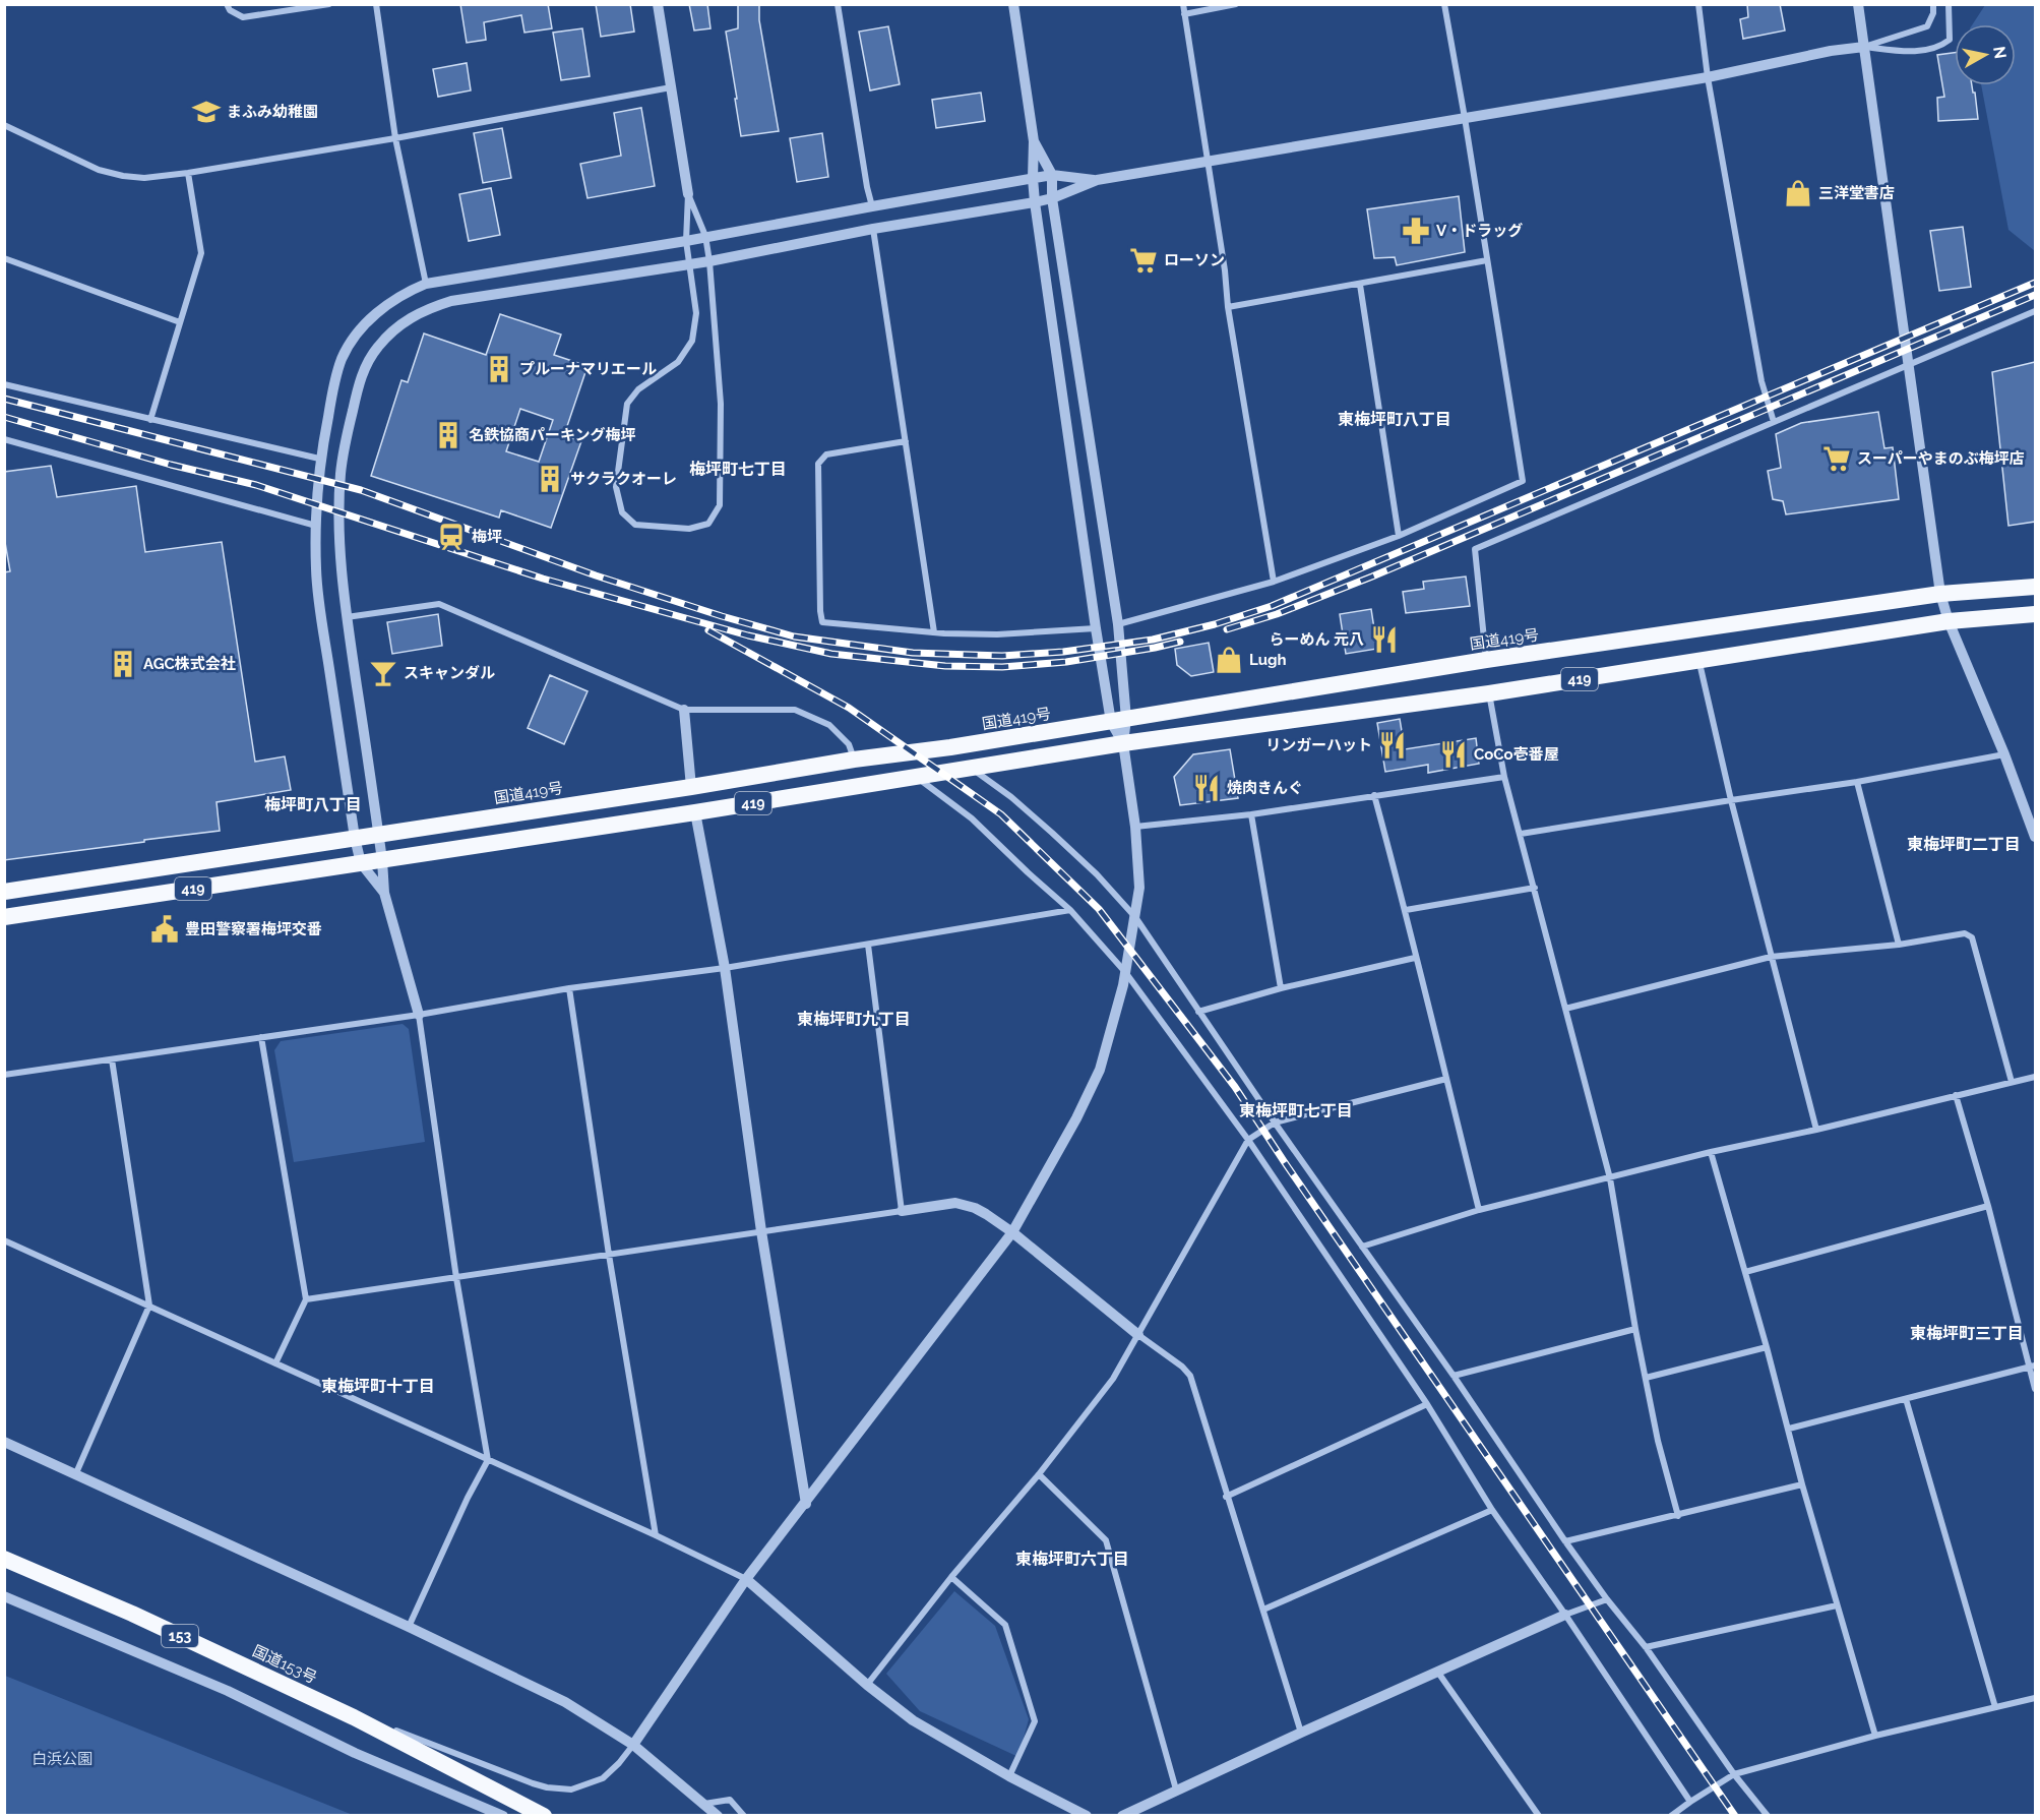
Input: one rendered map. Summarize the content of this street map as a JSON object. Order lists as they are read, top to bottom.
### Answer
{
  "streets": {
    "highway": [
      "国道419号",
      "419",
      "153",
      "国道153号"
    ]
  },
  "districts": [
    "東梅坪町八丁目",
    "梅坪町七丁目",
    "梅坪町八丁目",
    "東梅坪町二丁目",
    "東梅坪町九丁目",
    "東梅坪町七丁目",
    "東梅坪町三丁目",
    "東梅坪町十丁目",
    "東梅坪町六丁目"
  ],
  "parks": ["白浜公園"],
  "places": {
    "school or university": ["まふみ幼稚園"],
    "shop": ["三洋堂書店", "Lugh"],
    "pharmacy": ["V・ドラッグ"],
    "supermarket": ["ローソン", "スーパーやまのぶ梅坪店"],
    "building": [
      "プルーナマリエール",
      "名鉄協商パーキング梅坪",
      "サクラクオーレ",
      "AGC株式会社"
    ],
    "station": ["梅坪"],
    "restaurant": [
      "らーめん 元八",
      "リンガーハット",
      "CoCo壱番屋",
      "焼肉きんぐ"
    ],
    "bar": ["スキャンダル"],
    "public building": ["豊田警察署梅坪交番"]
  },
  "north": "right"
}
